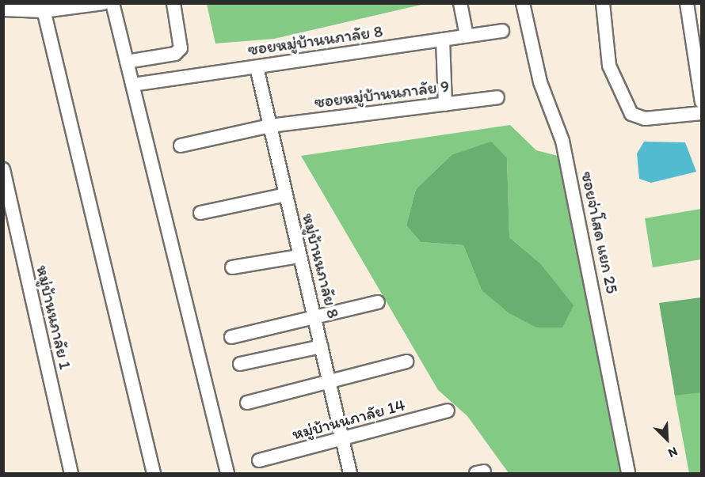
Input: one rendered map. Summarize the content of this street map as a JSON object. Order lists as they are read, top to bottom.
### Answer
{
  "streets": {
    "street": [
      "ซอยหมู่บ้านนภาลัย 8",
      "ซอยหมู่บ้านนภาลัย 9",
      "ซอยจ่าโสด แยก 25",
      "หมู่บ้านนภาลัย 8",
      "หมู่บ้านนภาลัย 1",
      "หมู่บ้านนภาลัย 14"
    ]
  },
  "crossings": [
    ["ซอยหมู่บ้านนภาลัย 8", "หมู่บ้านนภาลัย 8"],
    ["ซอยหมู่บ้านนภาลัย 9", "หมู่บ้านนภาลัย 8"],
    ["หมู่บ้านนภาลัย 8", "หมู่บ้านนภาลัย 14"]
  ],
  "north": "bottom right"
}
